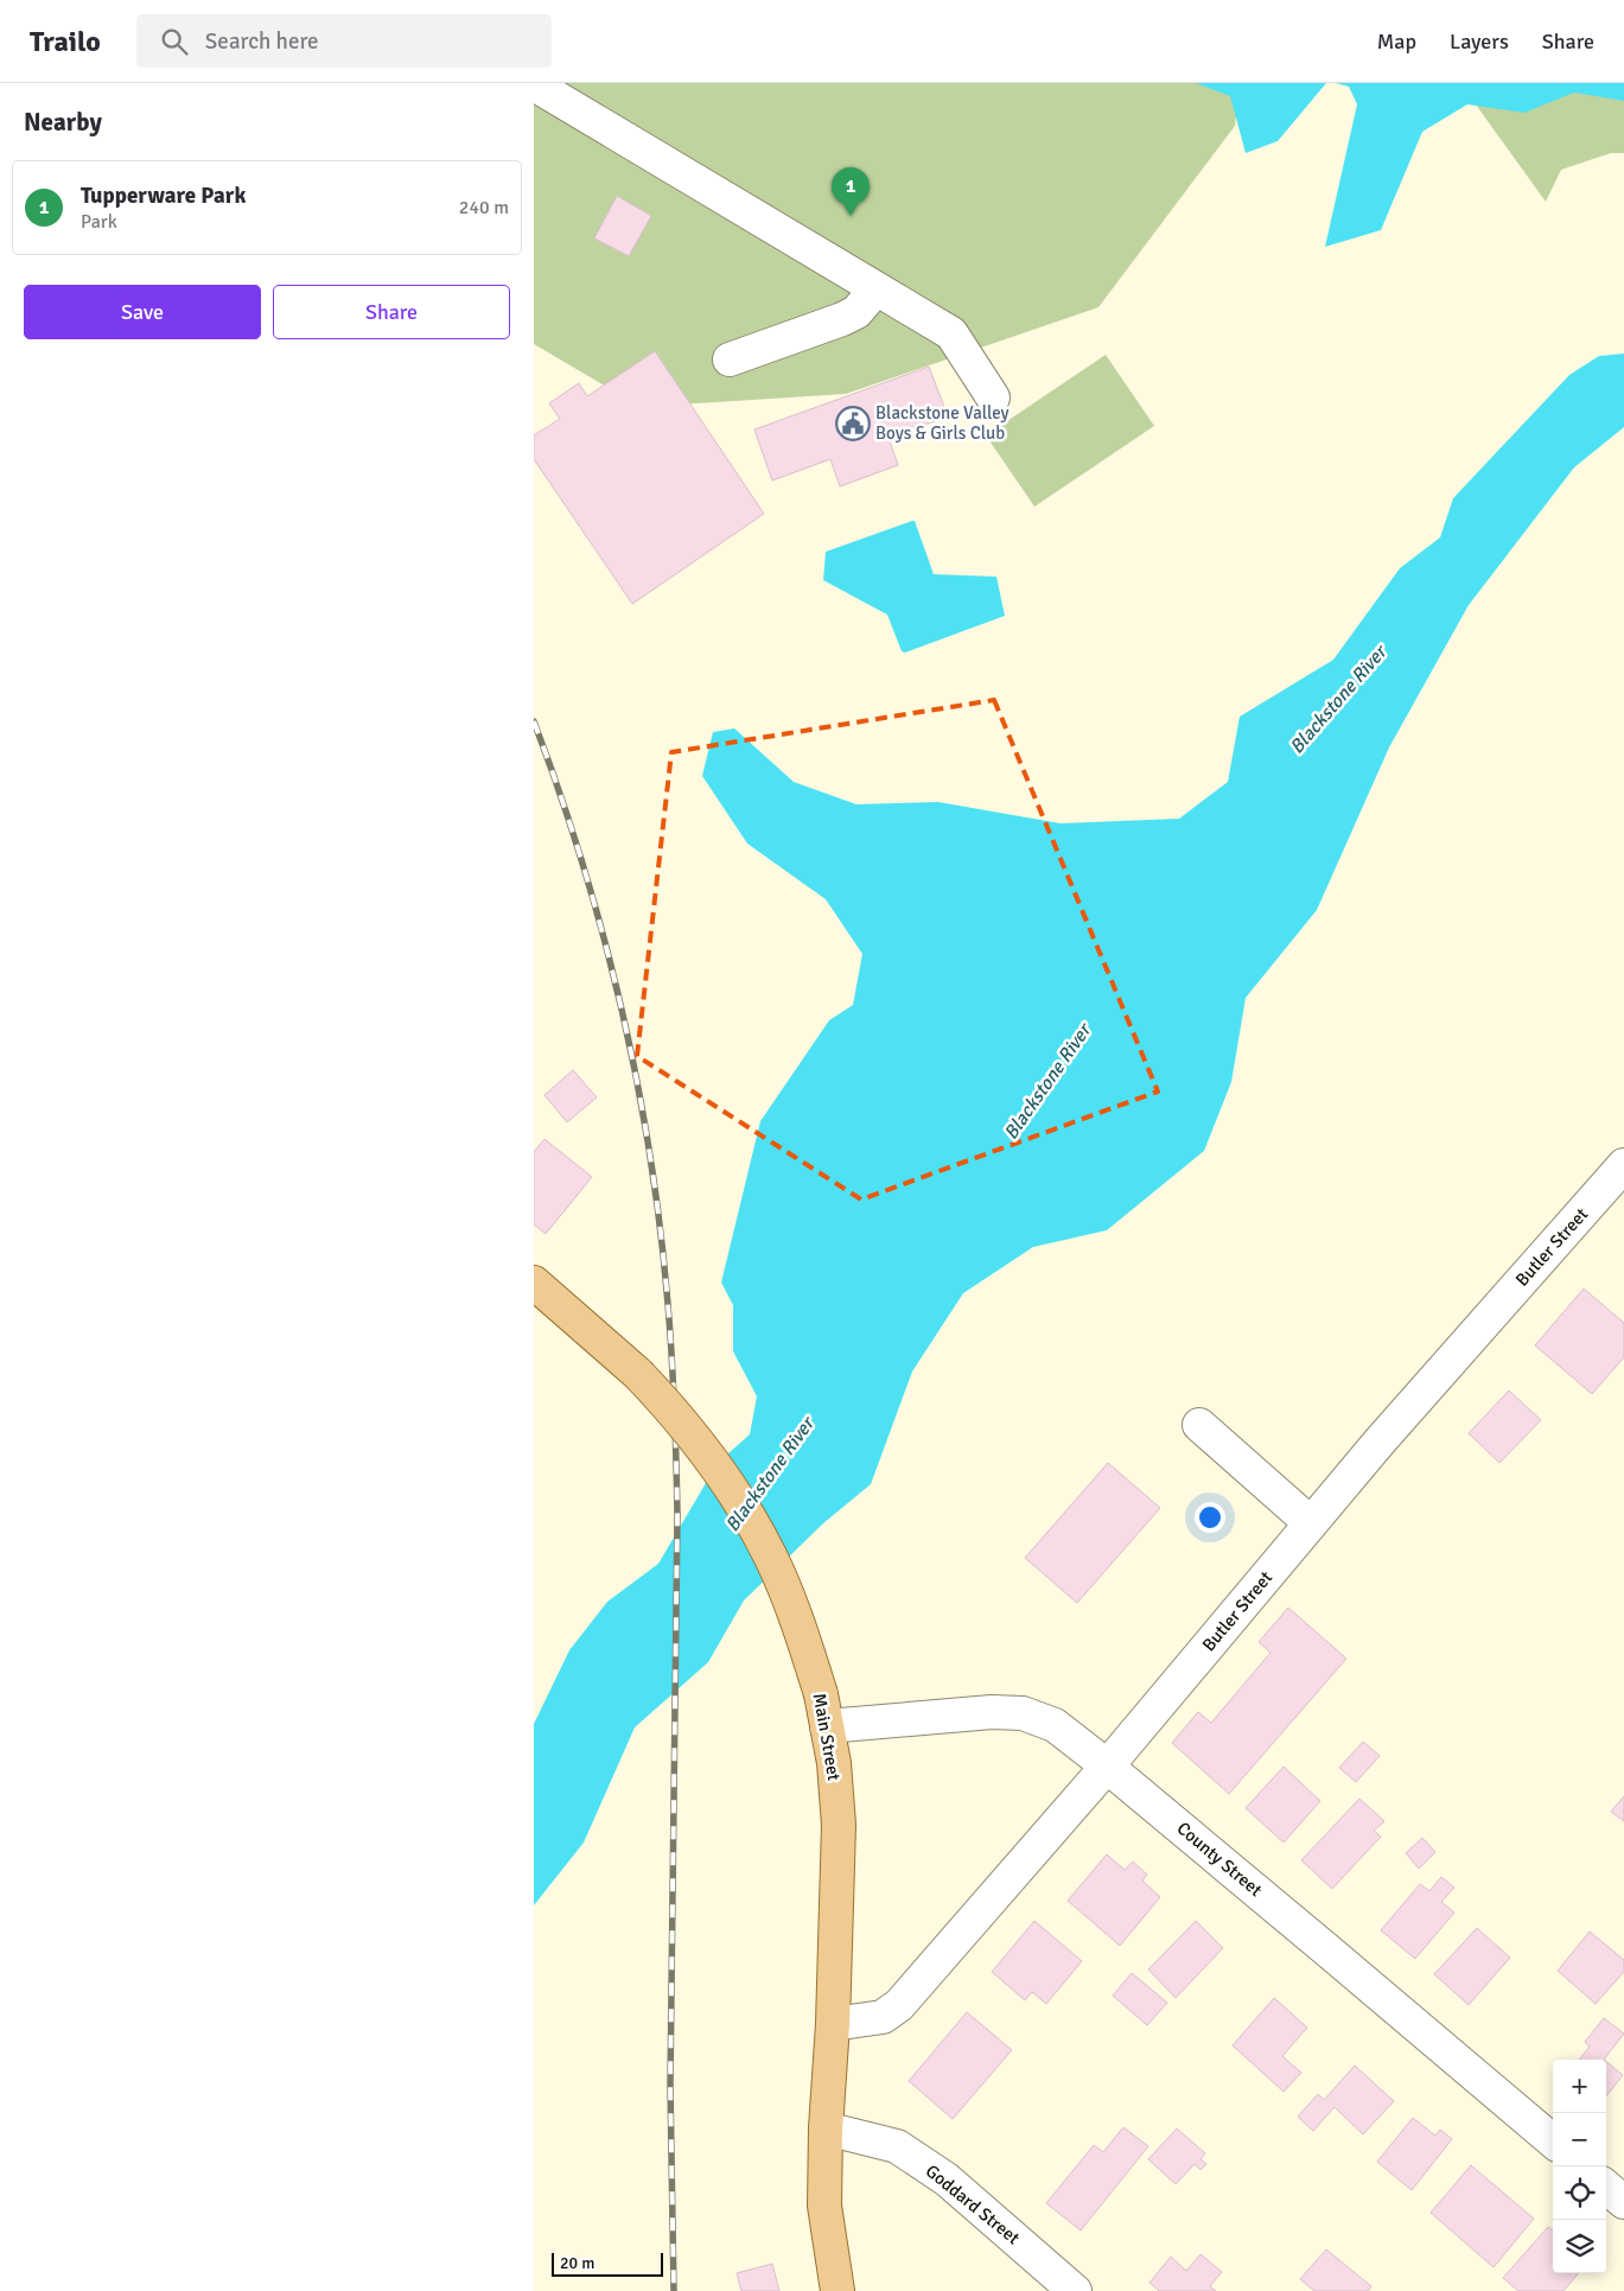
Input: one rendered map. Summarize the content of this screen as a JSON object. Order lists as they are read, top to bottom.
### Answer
{
  "streets": {
    "main road": ["Main Street"],
    "street": ["Butler Street", "County Street", "Goddard Street"]
  },
  "crossings": [
    ["Butler Street", "Main Street"],
    ["Butler Street", "County Street"],
    ["Main Street", "County Street"],
    ["Main Street", "Goddard Street"]
  ],
  "water": ["Blackstone River"],
  "places": {
    "public building": ["Blackstone Valley Boys & Girls Club"]
  },
  "scale_bar": "20 m",
  "page": {
    "header": "Trailo",
    "search": "Search here",
    "nav": ["Map", "Layers", "Share"],
    "heading": "Nearby",
    "list": [
      {
        "mark": "1",
        "name": "Tupperware Park",
        "note": "Park",
        "value": "240 m"
      }
    ],
    "pins": "1",
    "buttons": ["Save", "Share"],
    "map_buttons": ["+", "−"],
    "scale": "20 m"
  }
}
